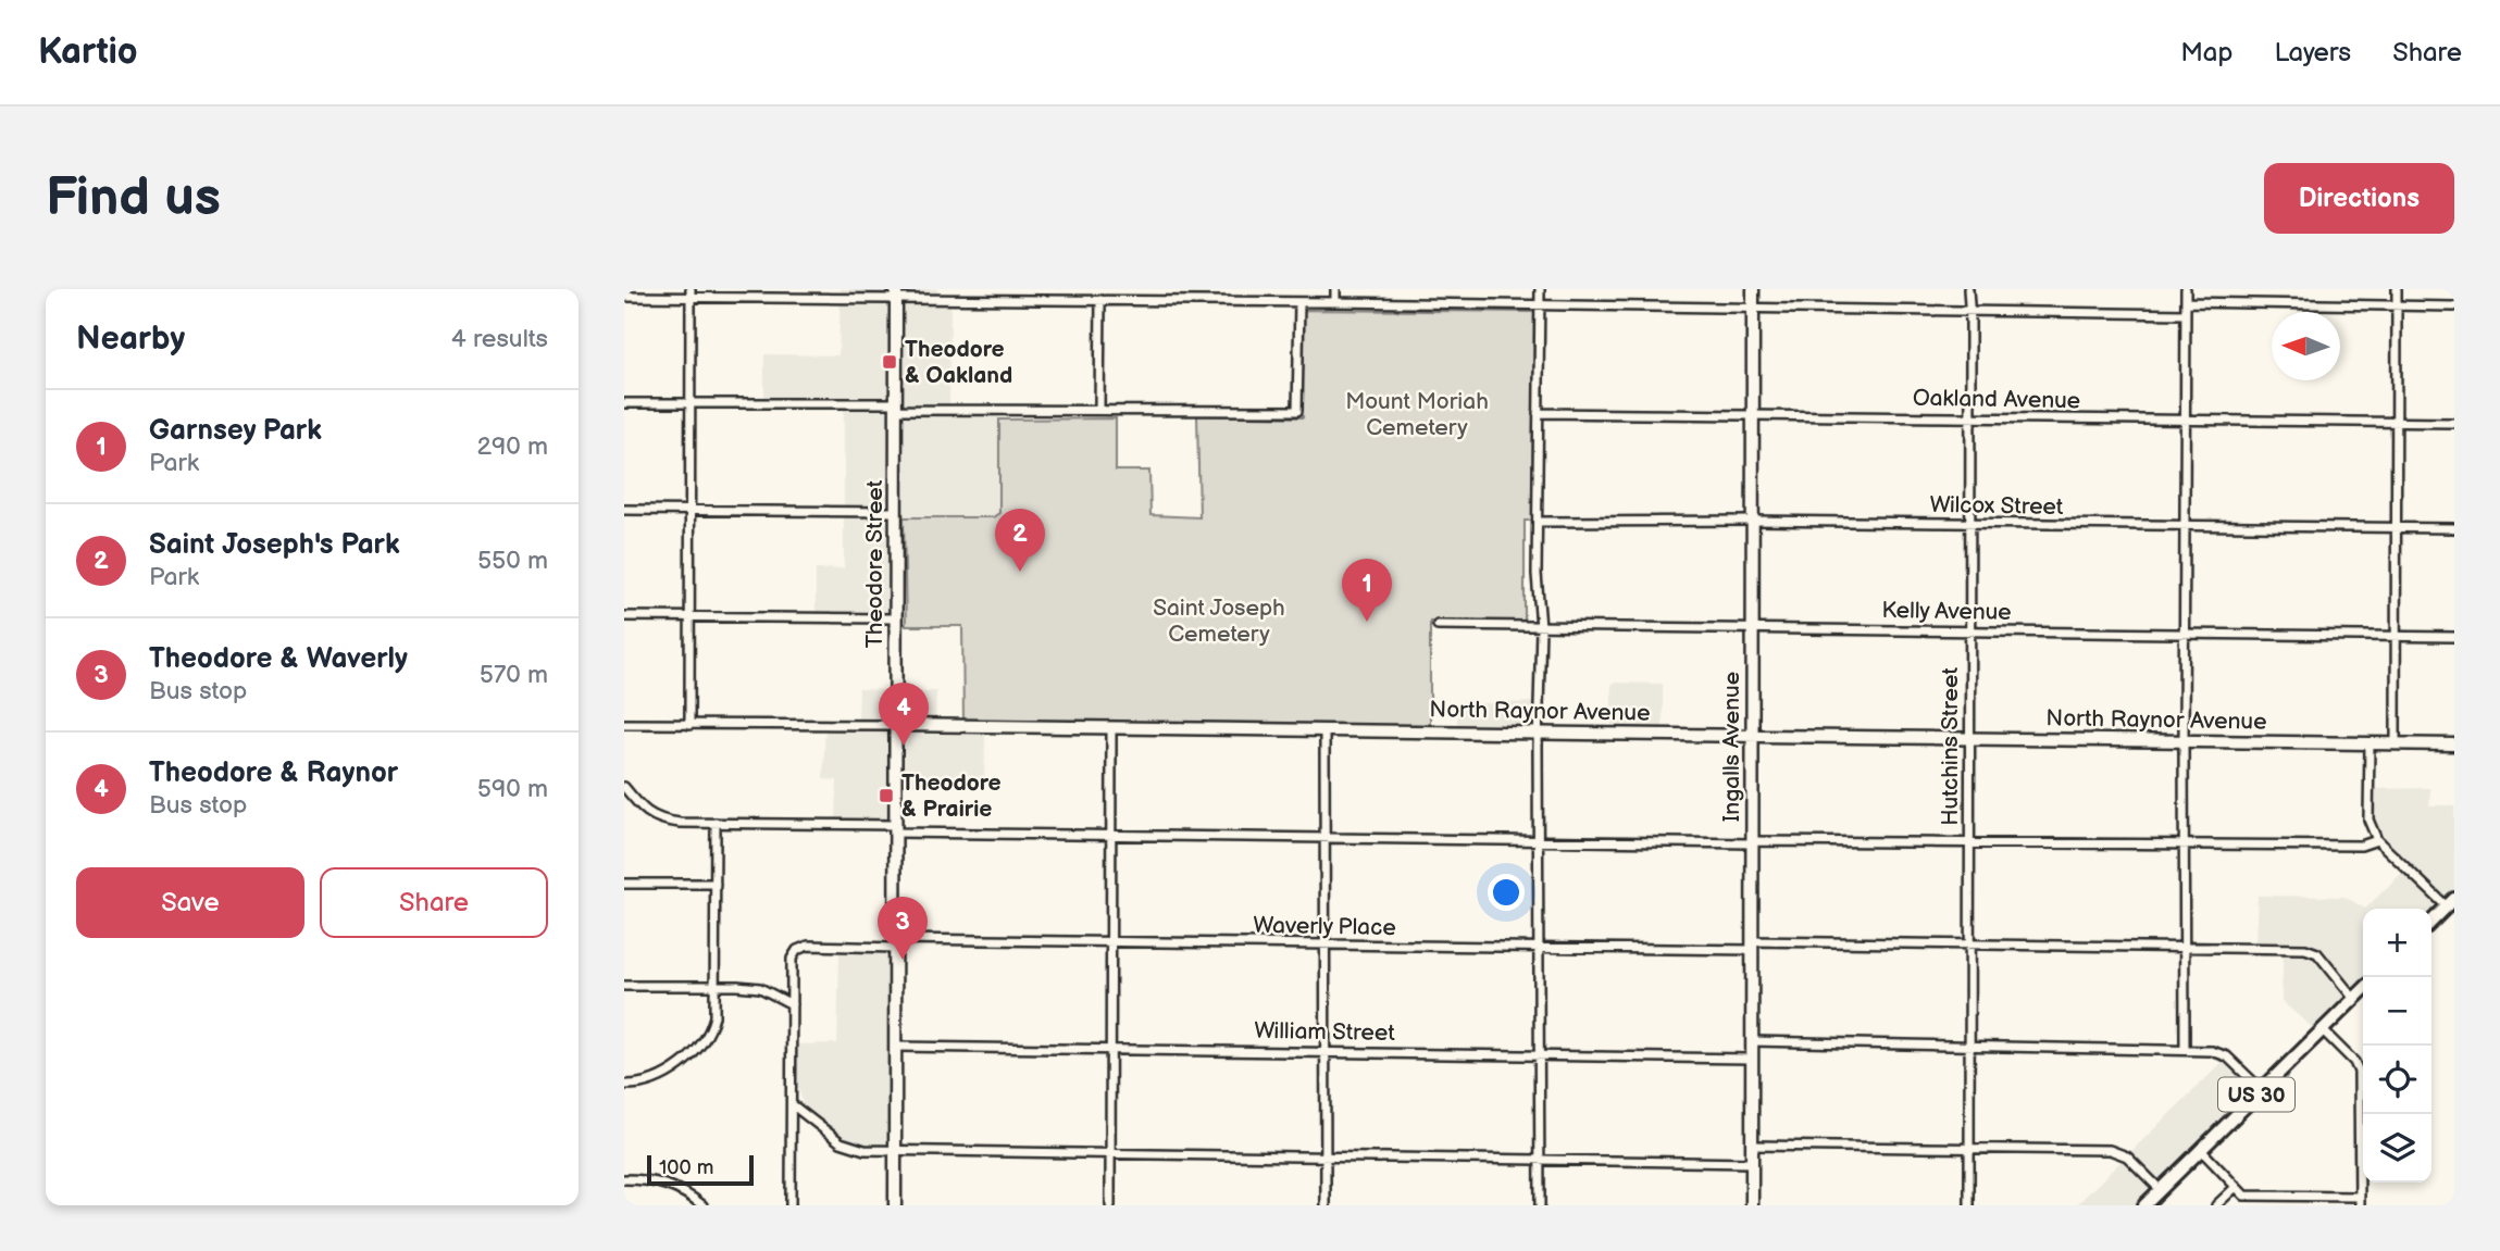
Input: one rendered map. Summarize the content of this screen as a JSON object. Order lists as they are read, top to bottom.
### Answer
{
  "streets": {
    "main road": [
      "Theodore Street",
      "North Raynor Avenue",
      "Ingalls Avenue",
      "US 30"
    ],
    "street": [
      "Oakland Avenue",
      "Wilcox Street",
      "Kelly Avenue",
      "Hutchins Street",
      "Waverly Place",
      "William Street"
    ]
  },
  "crossings": [
    ["Oakland Avenue", "Ingalls Avenue"],
    ["Oakland Avenue", "Hutchins Street"],
    ["Wilcox Street", "Ingalls Avenue"],
    ["Wilcox Street", "Hutchins Street"],
    ["Theodore Street", "North Raynor Avenue"],
    ["Theodore Street", "Waverly Place"],
    ["Theodore Street", "William Street"],
    ["Kelly Avenue", "Ingalls Avenue"],
    ["Kelly Avenue", "Hutchins Street"],
    ["North Raynor Avenue", "Ingalls Avenue"],
    ["North Raynor Avenue", "Hutchins Street"],
    ["Ingalls Avenue", "Waverly Place"],
    ["Ingalls Avenue", "William Street"],
    ["Hutchins Street", "Waverly Place"],
    ["Waverly Place", "US 30"]
  ],
  "parks": ["Mount Moriah Cemetery", "Saint Joseph Cemetery"],
  "places": {
    "transit": ["Theodore & Oakland", "Theodore & Prairie"]
  },
  "scale_bar": "100 m",
  "north": "left",
  "page": {
    "header": "Kartio",
    "nav": ["Map", "Layers", "Share"],
    "buttons": [
      "Directions",
      ["Save", "Share"]
    ],
    "title": "Find us",
    "heading": ["Nearby", "4 results"],
    "list": [
      {
        "mark": "1",
        "name": "Garnsey Park",
        "note": "Park",
        "value": "290 m"
      },
      {
        "mark": "2",
        "name": "Saint Joseph's Park",
        "note": "Park",
        "value": "550 m"
      },
      {
        "mark": "3",
        "name": "Theodore & Waverly",
        "note": "Bus stop",
        "value": "570 m"
      },
      {
        "mark": "4",
        "name": "Theodore & Raynor",
        "note": "Bus stop",
        "value": "590 m"
      }
    ],
    "pins": [
      "2",
      "1",
      "4",
      "3"
    ],
    "map_buttons": ["+", "−"],
    "scale": "100 m"
  }
}
